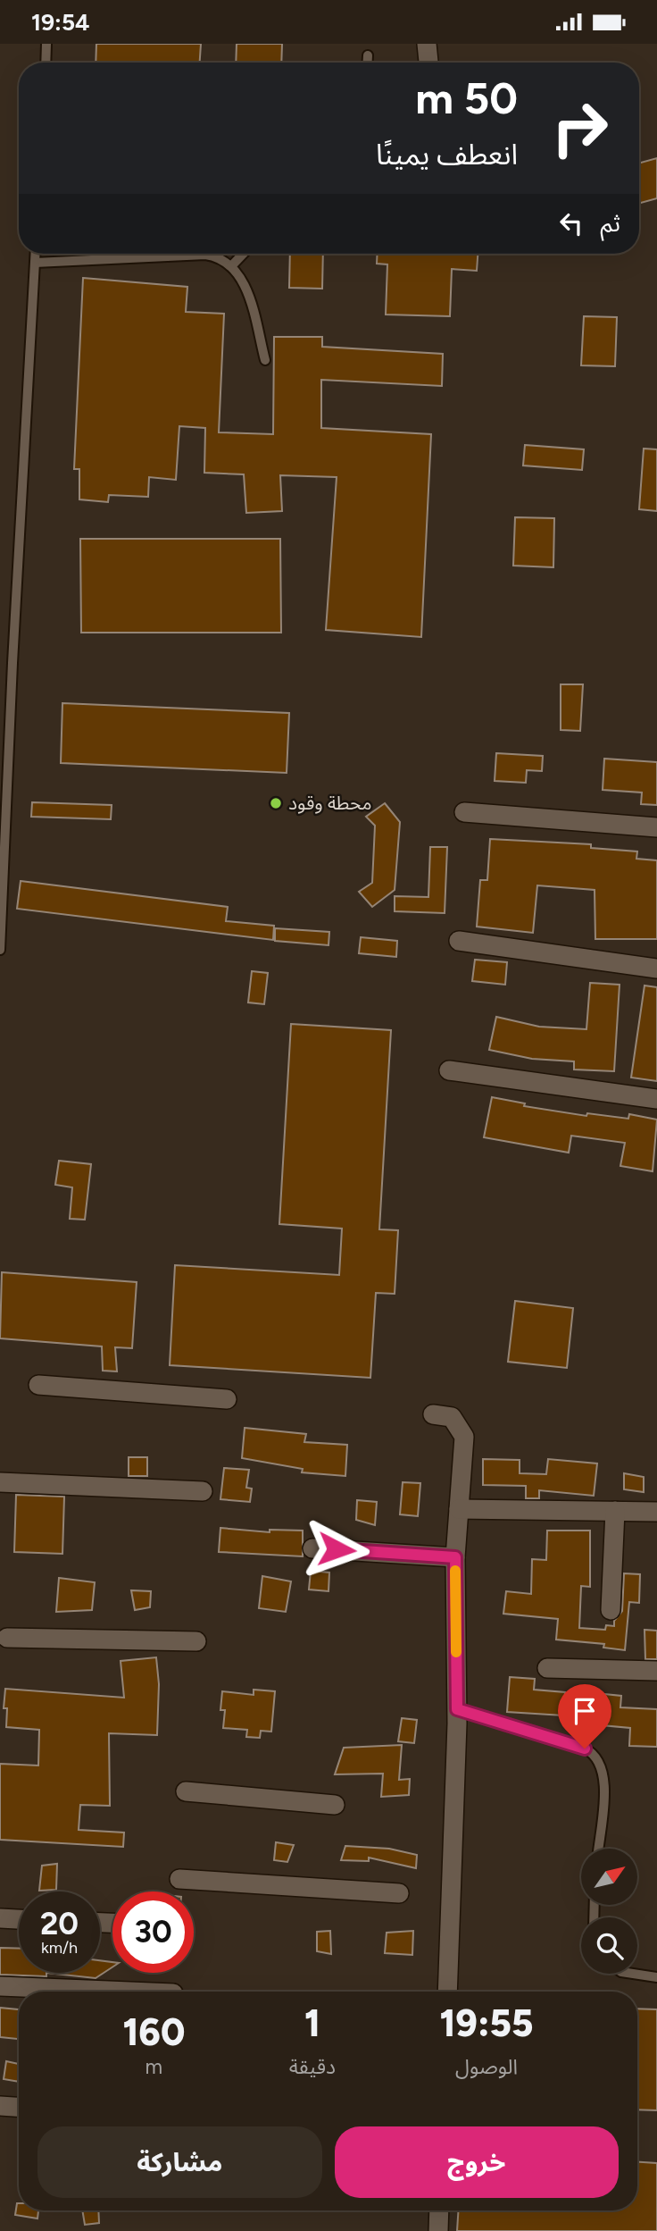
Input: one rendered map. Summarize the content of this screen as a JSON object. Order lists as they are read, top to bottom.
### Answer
{
  "places": ["محطة وقود"],
  "north": "top right",
  "page": {
    "status": "19:54",
    "turn": ["50 m", "انعطف يمينًا"],
    "then": "ثم",
    "speed": "20 km/h",
    "limit": "30",
    "eta": [
      "19:55",
      "الوصول",
      "1",
      "دقيقة",
      "160",
      "m"
    ],
    "buttons": ["خروج", "مشاركة"]
  }
}
